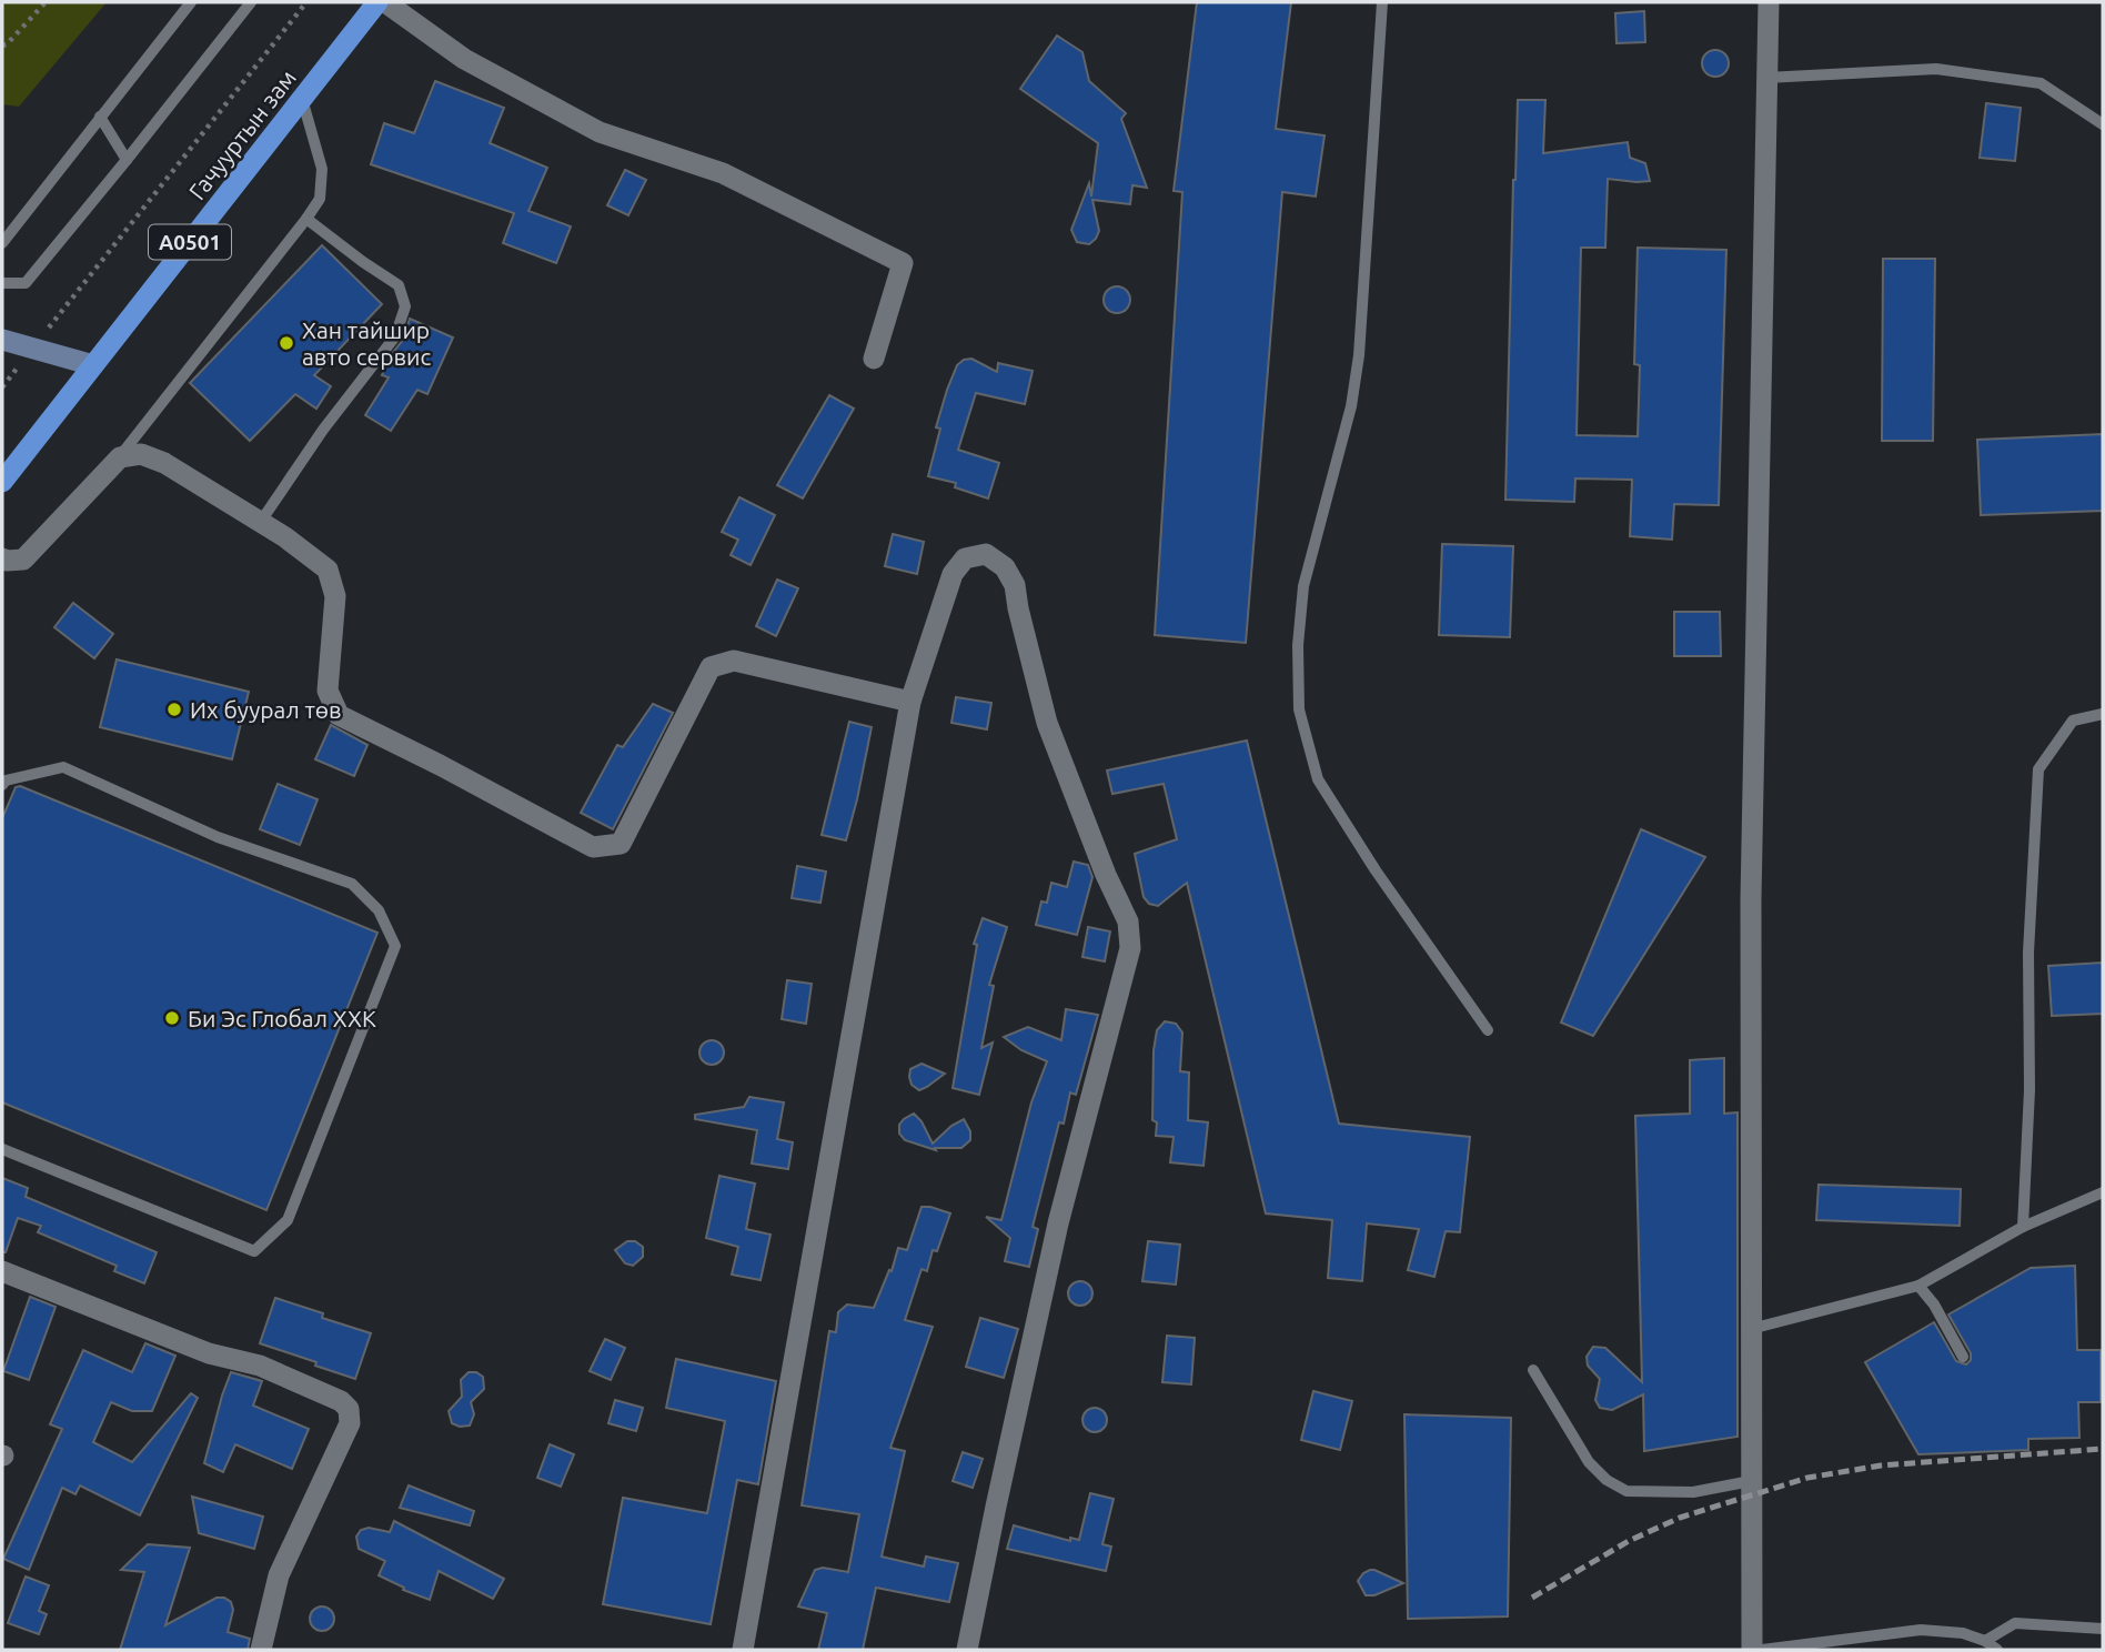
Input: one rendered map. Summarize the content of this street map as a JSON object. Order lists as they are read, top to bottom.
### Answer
{
  "streets": {
    "highway": ["Гачууртын зам", "A0501"]
  },
  "places": ["Хан тайшир авто сервис", "Их буурал төв", "Би Эс Глобал ХХК"]
}
